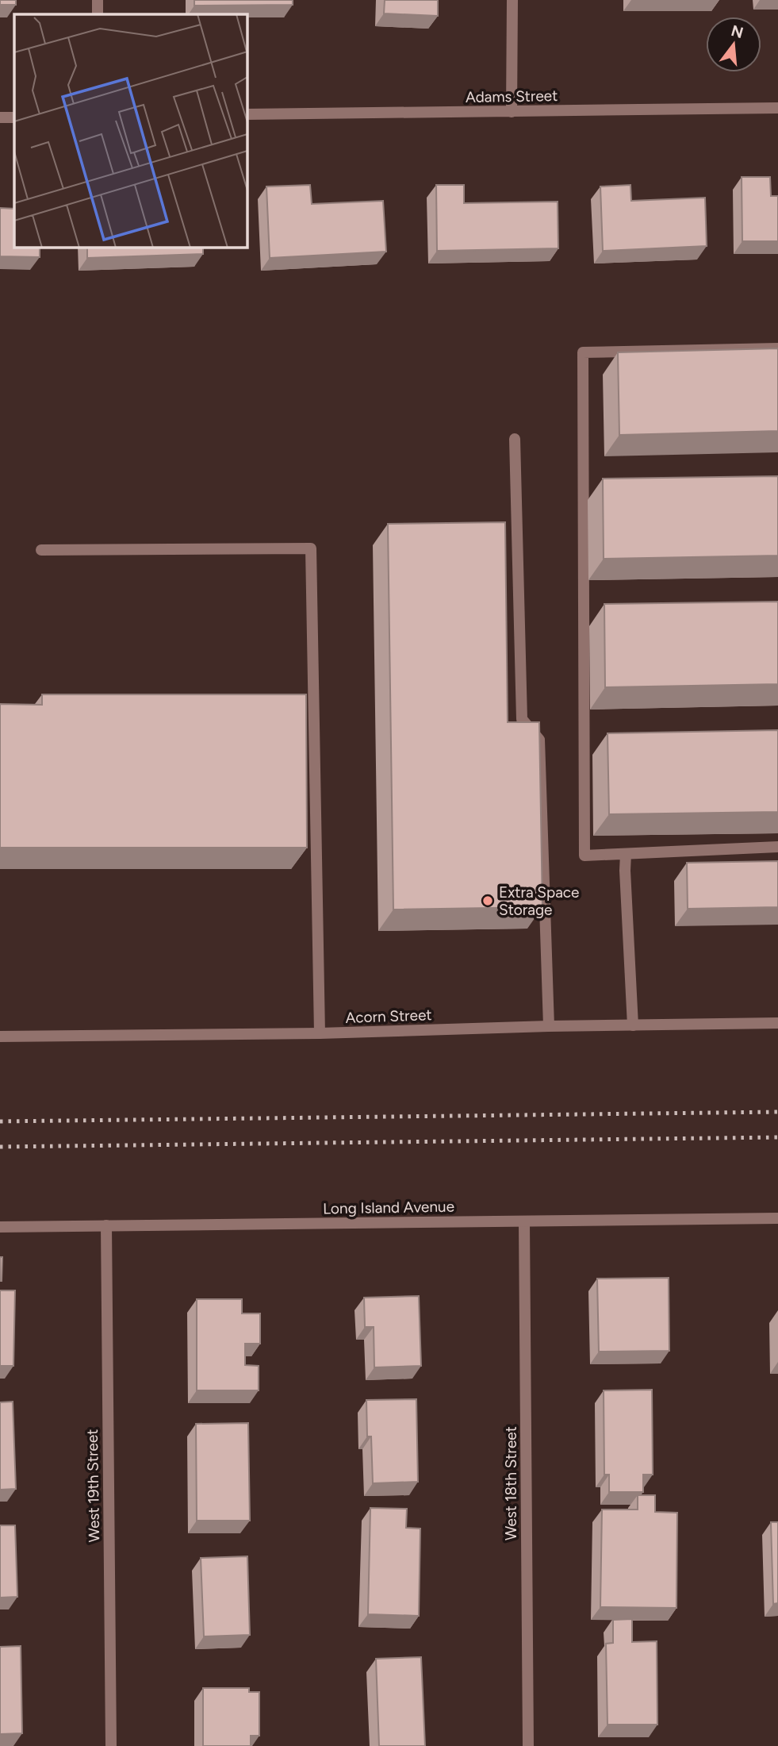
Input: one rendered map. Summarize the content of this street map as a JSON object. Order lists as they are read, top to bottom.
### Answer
{
  "streets": {
    "street": [
      "Adams Street",
      "Acorn Street",
      "Long Island Avenue",
      "West 18th Street",
      "West 19th Street"
    ]
  },
  "crossings": [
    ["Long Island Avenue", "West 18th Street"],
    ["Long Island Avenue", "West 19th Street"]
  ],
  "places": ["Extra Space Storage"],
  "north": "top"
}
